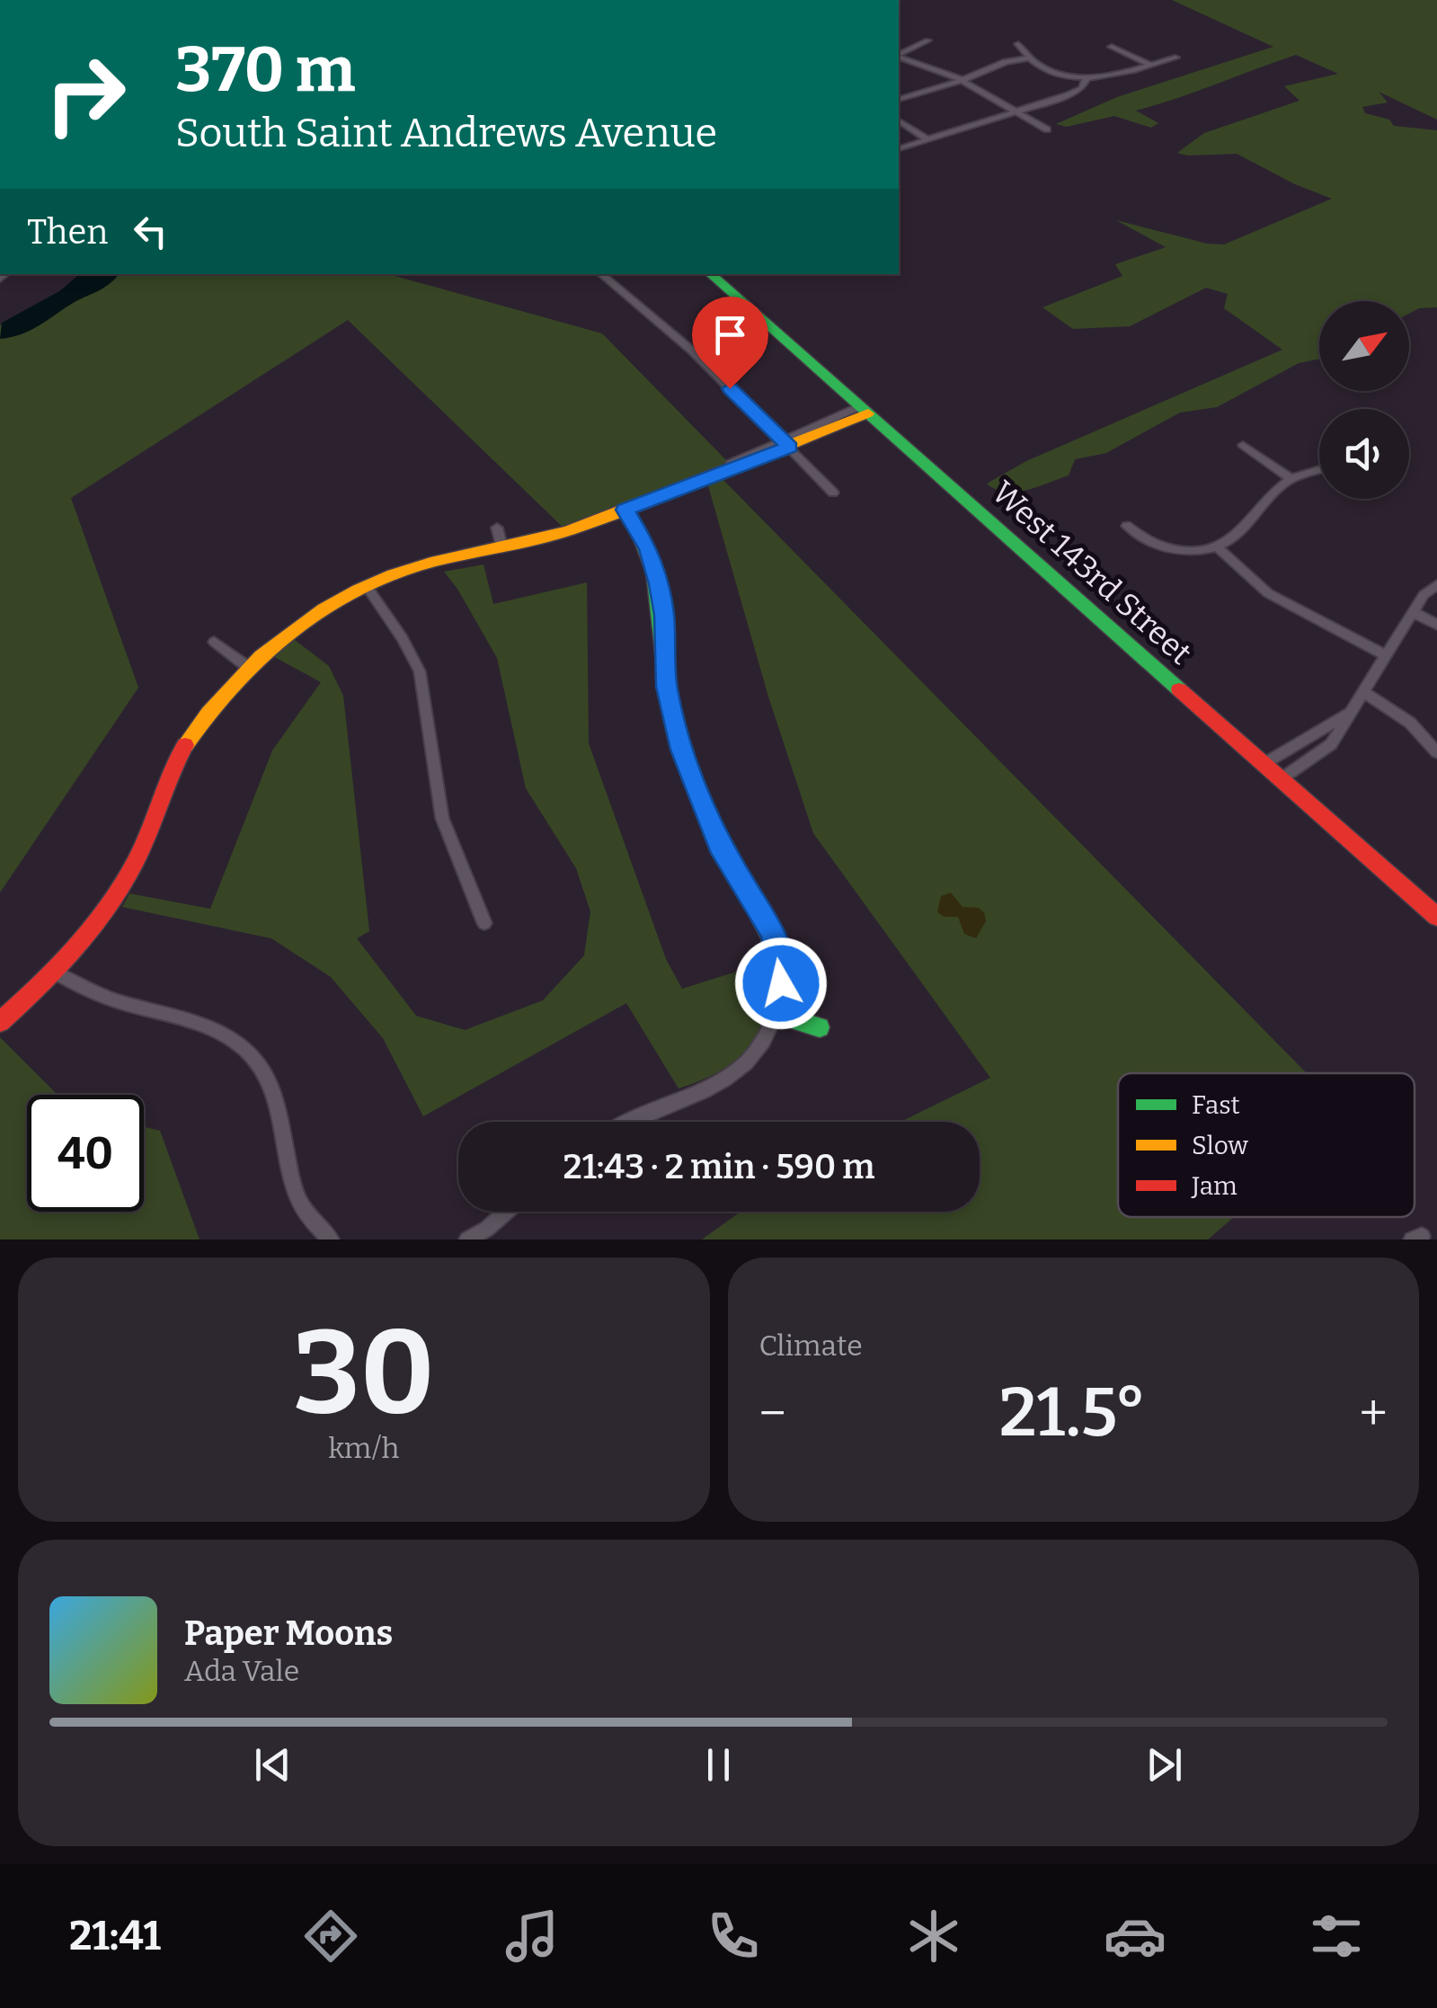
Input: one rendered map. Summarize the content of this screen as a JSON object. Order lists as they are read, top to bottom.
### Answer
{
  "streets": {
    "street": ["West 143rd Street"]
  },
  "legend": ["Fast", "Slow", "Jam"],
  "north": "top right",
  "page": {
    "turn": ["370 m", "South Saint Andrews Avenue"],
    "then": "Then",
    "limit": "40",
    "trip": "21:43 · 2 min · 590 m",
    "tile": [
      ["30", "km/h"],
      "Climate"
    ],
    "heat": ["−", "21.5°", "+"],
    "song": ["Paper Moons", "Ada Vale"],
    "tabs": "21:41"
  }
}
